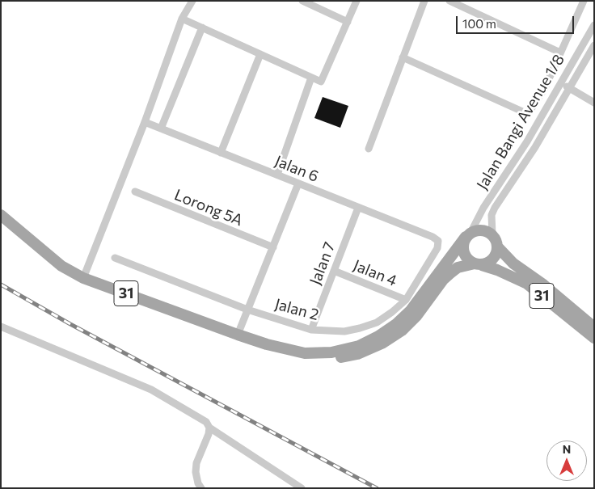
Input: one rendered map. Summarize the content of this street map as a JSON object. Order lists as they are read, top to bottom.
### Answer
{
  "streets": {
    "main road": ["31"],
    "street": [
      "Jalan Bangi Avenue 1/8",
      "Jalan 6",
      "Lorong 5A",
      "Jalan 7",
      "Jalan 4",
      "Jalan 2"
    ]
  },
  "crossings": [
    ["Jalan Bangi Avenue 1/8", "31"],
    ["Jalan 6", "Jalan 7"],
    ["Jalan 6", "Jalan 2"],
    ["Jalan 7", "Jalan 4"],
    ["Jalan 7", "Jalan 2"],
    ["Jalan 4", "Jalan 2"]
  ],
  "scale_bar": "100 m",
  "north": "top"
}
